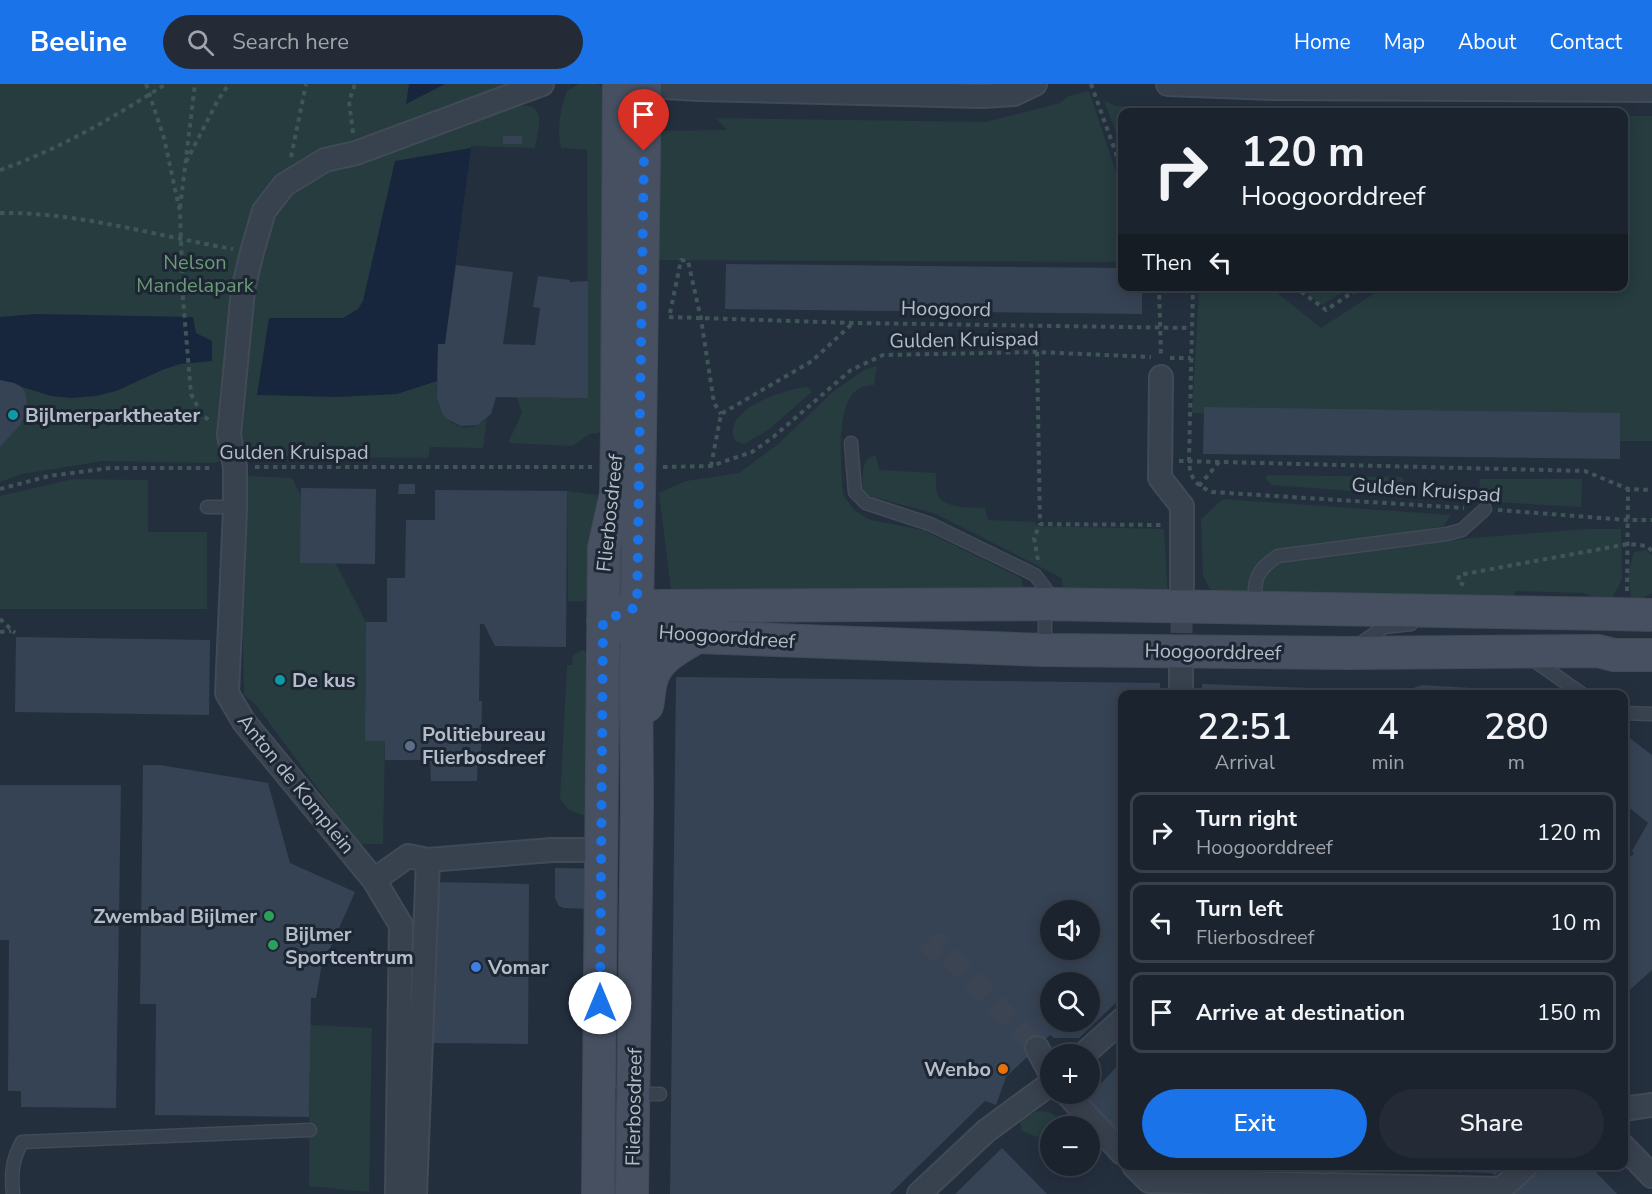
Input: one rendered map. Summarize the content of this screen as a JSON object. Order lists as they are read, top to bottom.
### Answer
{
  "streets": {
    "street": ["Flierbosdreef", "Hoogoorddreef", "Anton de Komplein"],
    "path": ["Hoogoord", "Gulden Kruispad"]
  },
  "crossings": [
    ["Gulden Kruispad", "Anton de Komplein"],
    ["Flierbosdreef", "Hoogoorddreef"]
  ],
  "parks": ["Nelson Mandelapark"],
  "places": [
    "Bijlmerparktheater",
    "De kus",
    "Politiebureau Flierbosdreef",
    "Zwembad Bijlmer",
    "Bijlmer Sportcentrum",
    "Vomar",
    "Wenbo"
  ],
  "page": {
    "header": "Beeline",
    "search": "Search here",
    "nav": [
      "Home",
      "Map",
      "About",
      "Contact"
    ],
    "turn": ["120 m", "Hoogoorddreef"],
    "then": "Then",
    "eta": [
      "22:51",
      "Arrival",
      "4",
      "min",
      "280",
      "m"
    ],
    "list": [
      {
        "name": "Turn right",
        "note": "Hoogoorddreef",
        "value": "120 m"
      },
      {
        "name": "Turn left",
        "note": "Flierbosdreef",
        "value": "10 m"
      },
      {
        "name": "Arrive at destination",
        "value": "150 m"
      }
    ],
    "map_buttons": ["+", "−"],
    "buttons": ["Exit", "Share"]
  }
}
